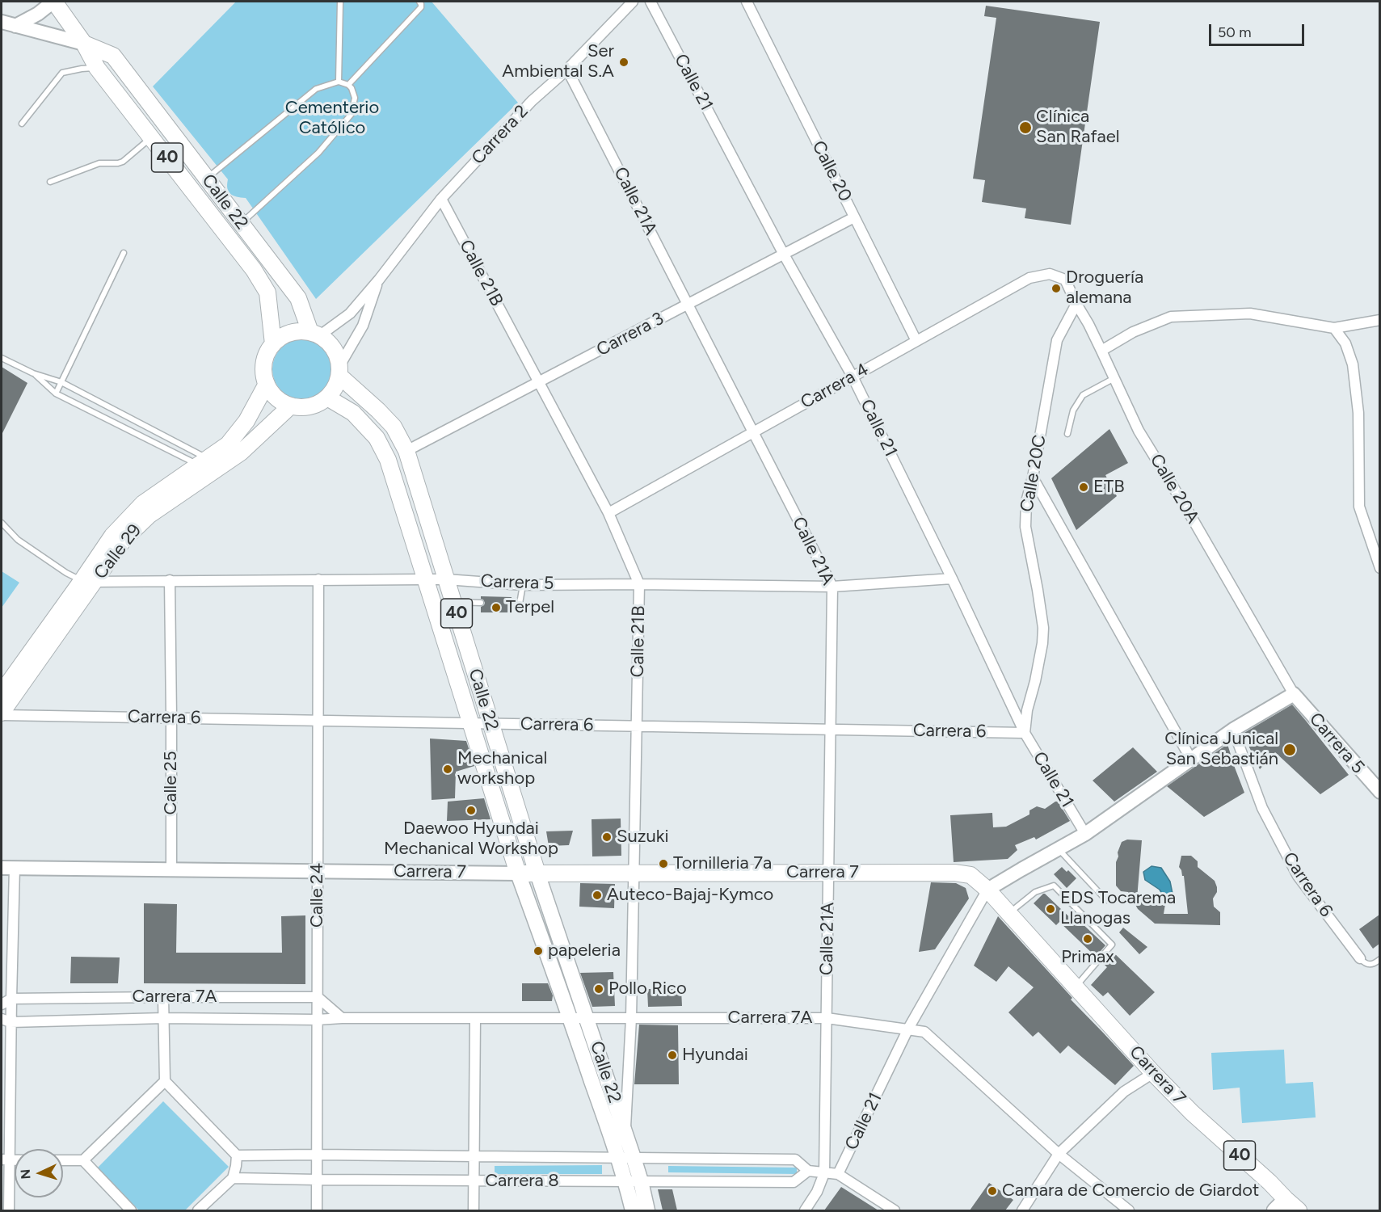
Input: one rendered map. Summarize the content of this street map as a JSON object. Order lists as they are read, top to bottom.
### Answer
{
  "streets": {
    "main road": [
      "40",
      "Calle 22",
      "Calle 29",
      "Carrera 7"
    ],
    "street": [
      "Calle 21",
      "Carrera 2",
      "Calle 20",
      "Calle 21A",
      "Calle 21B",
      "Carrera 3",
      "Carrera 4",
      "Calle 20C",
      "Calle 20A",
      "Carrera 5",
      "Carrera 6",
      "Calle 25",
      "Calle 24",
      "Carrera 7A",
      "Carrera 8"
    ]
  },
  "crossings": [
    ["Calle 21", "Carrera 3"],
    ["Calle 21", "Carrera 4"],
    ["Calle 21", "Calle 20C"],
    ["Calle 21", "Carrera 5"],
    ["Calle 21", "Carrera 6"],
    ["Calle 21", "Carrera 7"],
    ["Calle 21", "Carrera 7A"],
    ["Calle 21", "Carrera 8"],
    ["Carrera 2", "40"],
    ["Carrera 2", "Calle 21A"],
    ["Carrera 2", "Calle 22"],
    ["Carrera 2", "Calle 21B"],
    ["Carrera 2", "Calle 29"],
    ["40", "Calle 22"],
    ["40", "Calle 29"],
    ["Calle 20", "Carrera 3"],
    ["Calle 20", "Carrera 4"],
    ["Calle 21A", "Carrera 3"],
    ["Calle 21A", "Carrera 4"],
    ["Calle 21A", "Carrera 5"],
    ["Calle 21A", "Carrera 6"],
    ["Calle 21A", "Carrera 7"],
    ["Calle 21A", "Carrera 7A"],
    ["Calle 21A", "Carrera 8"],
    ["Calle 22", "Calle 21B"],
    ["Calle 22", "Carrera 3"],
    ["Calle 22", "Calle 29"],
    ["Calle 22", "Carrera 5"],
    ["Calle 22", "Carrera 6"],
    ["Calle 22", "Carrera 7"],
    ["Calle 22", "Carrera 7A"],
    ["Calle 22", "Carrera 8"],
    ["Calle 21B", "Carrera 3"],
    ["Calle 21B", "Carrera 4"],
    ["Calle 21B", "Carrera 5"],
    ["Calle 21B", "Carrera 6"],
    ["Calle 21B", "Carrera 7"],
    ["Calle 21B", "Carrera 7A"],
    ["Carrera 4", "Calle 20A"],
    ["Calle 20C", "Calle 20A"],
    ["Calle 20C", "Carrera 6"],
    ["Calle 20A", "Carrera 5"],
    ["Calle 29", "Carrera 5"],
    ["Calle 29", "Carrera 6"],
    ["Carrera 5", "Calle 25"],
    ["Carrera 5", "Calle 24"],
    ["Carrera 6", "Calle 25"],
    ["Carrera 6", "Calle 24"],
    ["Calle 25", "Carrera 7"],
    ["Carrera 7", "Calle 24"],
    ["Calle 24", "Carrera 7A"],
    ["Calle 24", "Carrera 8"]
  ],
  "parks": ["Cementerio Católico"],
  "places": [
    "Ser Ambiental S.A",
    "Clínica San Rafael",
    "Droguería alemana",
    "ETB",
    "Terpel",
    "Clínica Junical San Sebastián",
    "Mechanical workshop",
    "Daewoo Hyundai Mechanical Workshop",
    "Suzuki",
    "Tornilleria 7a",
    "Auteco-Bajaj-Kymco",
    "EDS Tocarema Llanogas",
    "Primax",
    "papeleria",
    "Pollo Rico",
    "Hyundai",
    "Camara de Comercio de Giardot"
  ],
  "scale_bar": "50 m",
  "north": "left"
}
